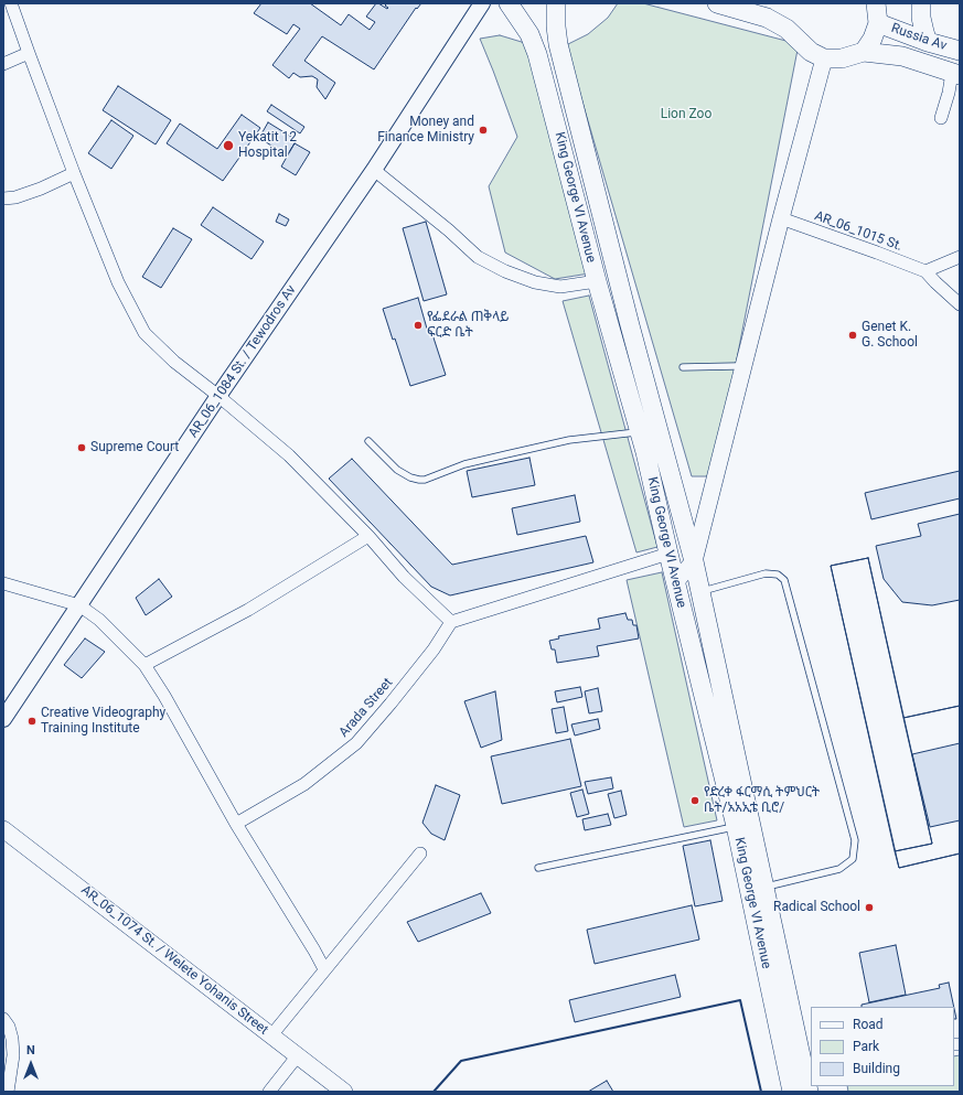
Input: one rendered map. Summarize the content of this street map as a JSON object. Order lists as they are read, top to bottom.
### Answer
{
  "streets": {
    "main road": ["Russia Av", "King George VI Avenue", "AR_06_1074 St. / Welete Yohanis Street"],
    "street": ["AR_06_1015 St.", "AR_06_1084 St. / Tewodros Av", "Arada Street"]
  },
  "parks": ["Lion Zoo"],
  "places": [
    "Money and Finance Ministry",
    "Yekatit 12 Hospital",
    "የፌደራል ጠቅላይ ፍርድ ቤት",
    "Genet K. G. School",
    "Supreme Court",
    "Creative Videography Training Institute",
    "የድረቀ ፋርማሲ ትምህርት ቤት/አአኢቴ ቢሮ/",
    "Radical School"
  ],
  "legend": ["Road", "Park", "Building"],
  "north": "top"
}
